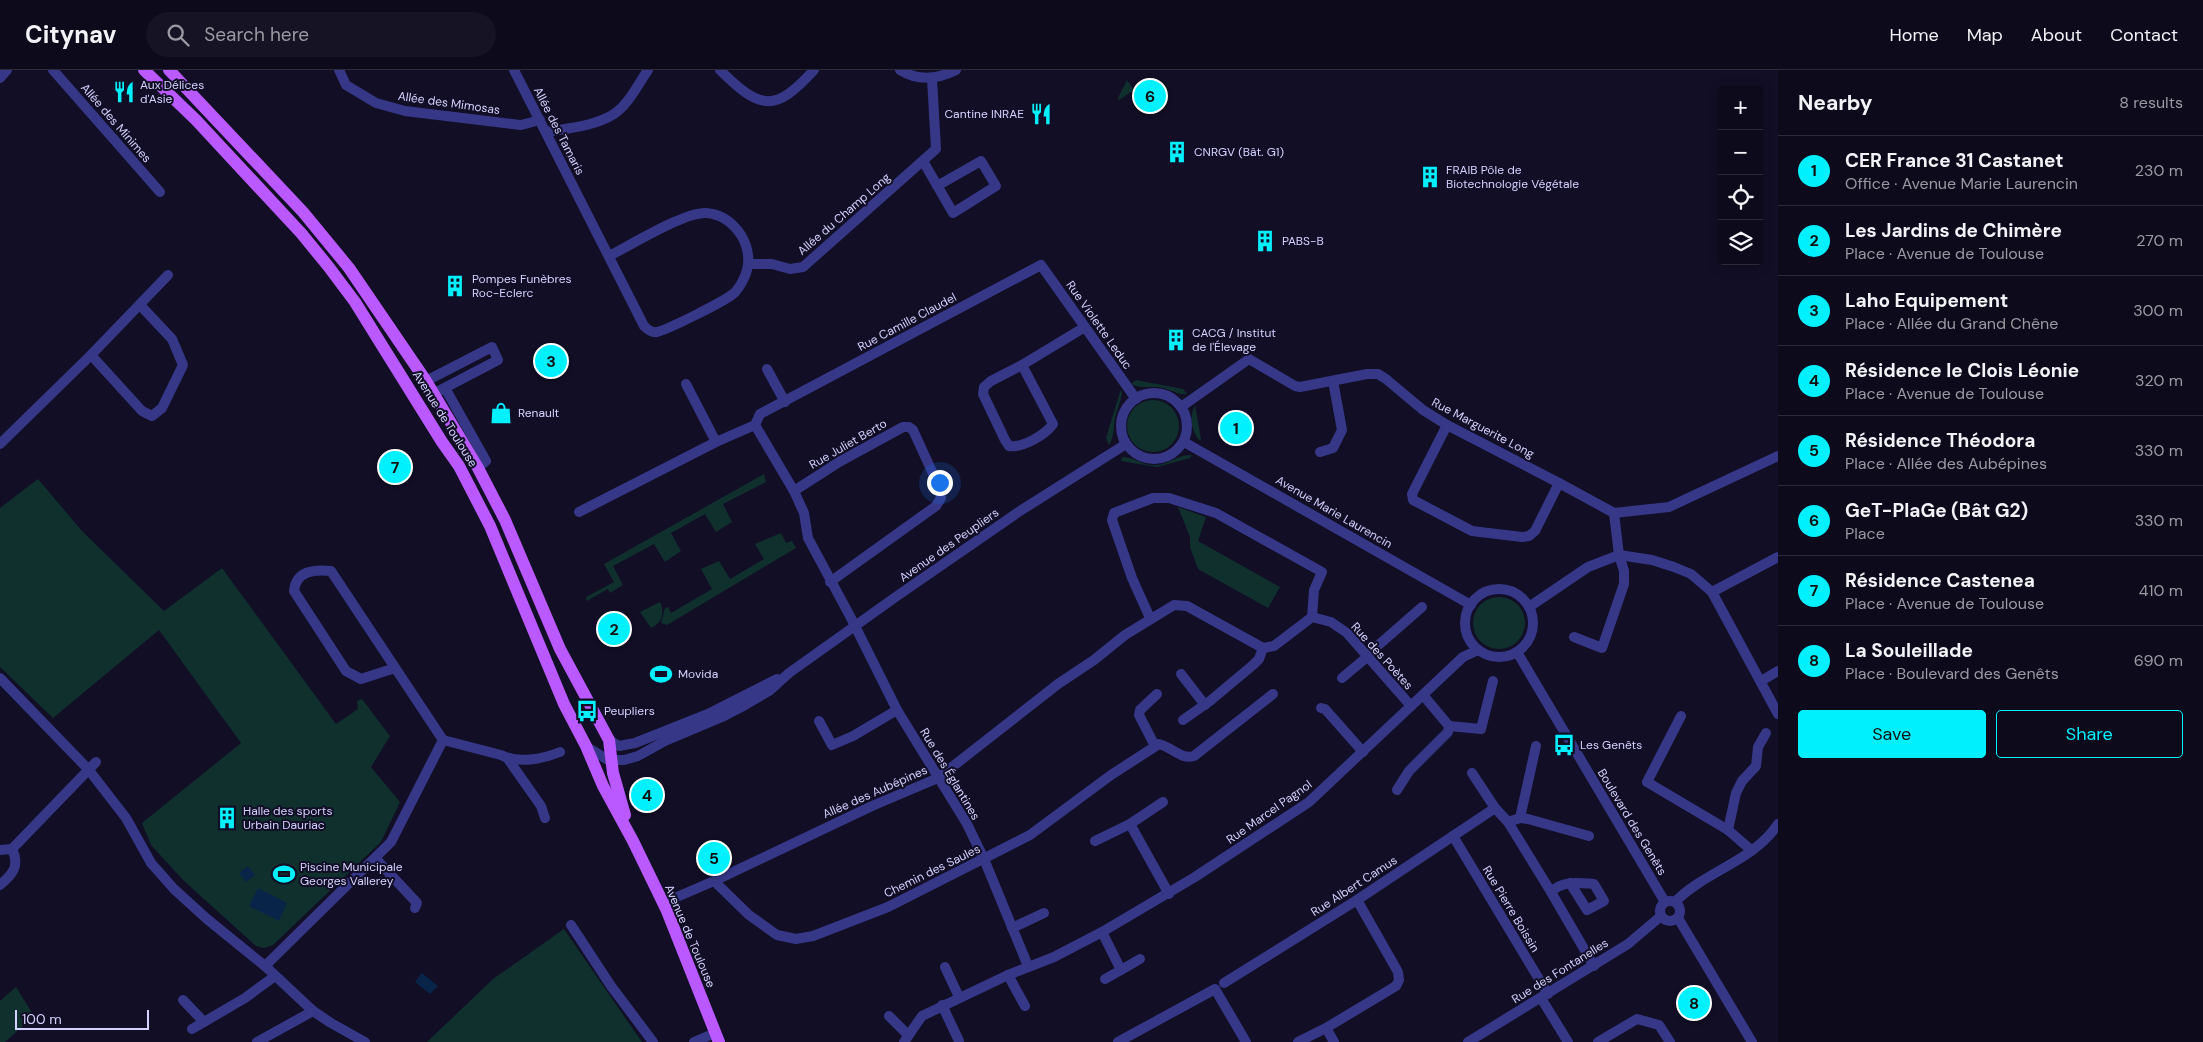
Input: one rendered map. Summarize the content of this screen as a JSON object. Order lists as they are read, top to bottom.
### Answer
{
  "streets": {
    "main road": ["Avenue de Toulouse"],
    "street": [
      "Allée des Mimosas",
      "Allée des Minimes",
      "Allée des Tamaris",
      "Allée du Champ Long",
      "Rue Camille Claudel",
      "Rue Violette Leduc",
      "Rue Marguerite Long",
      "Rue Juliet Berto",
      "Avenue Marie Laurencin",
      "Avenue des Peupliers",
      "Rue des Poètes",
      "Rue des Églantines",
      "Allée des Aubépines",
      "Rue Marcel Pagnol",
      "Boulevard des Genêts",
      "Chemin des Saules",
      "Rue Albert Camus",
      "Rue Pierre Boissin",
      "Rue des Fontanelles"
    ]
  },
  "crossings": [
    ["Allée des Mimosas", "Allée des Tamaris"],
    ["Allée des Tamaris", "Allée du Champ Long"],
    ["Rue Camille Claudel", "Rue Violette Leduc"],
    ["Rue Camille Claudel", "Rue des Églantines"],
    ["Rue Violette Leduc", "Rue Marguerite Long"],
    ["Rue Violette Leduc", "Avenue Marie Laurencin"],
    ["Rue Violette Leduc", "Avenue des Peupliers"],
    ["Avenue de Toulouse", "Avenue des Peupliers"],
    ["Avenue de Toulouse", "Allée des Aubépines"],
    ["Rue Marguerite Long", "Avenue Marie Laurencin"],
    ["Rue Marguerite Long", "Avenue des Peupliers"],
    ["Rue Juliet Berto", "Rue des Églantines"],
    ["Avenue Marie Laurencin", "Avenue des Peupliers"],
    ["Avenue Marie Laurencin", "Rue Marcel Pagnol"],
    ["Avenue Marie Laurencin", "Boulevard des Genêts"],
    ["Avenue des Peupliers", "Rue des Églantines"],
    ["Rue des Poètes", "Rue Marcel Pagnol"],
    ["Rue des Églantines", "Allée des Aubépines"],
    ["Rue des Églantines", "Rue Marcel Pagnol"],
    ["Rue des Églantines", "Chemin des Saules"],
    ["Allée des Aubépines", "Chemin des Saules"],
    ["Rue Marcel Pagnol", "Boulevard des Genêts"],
    ["Boulevard des Genêts", "Rue des Fontanelles"],
    ["Rue Albert Camus", "Rue Pierre Boissin"],
    ["Rue Pierre Boissin", "Rue des Fontanelles"]
  ],
  "places": {
    "restaurant": ["Aux Délices d'Asie", "Cantine INRAE"],
    "building": [
      "CNRGV (Bât. G1)",
      "FRAIB Pôle de Biotechnologie Végétale",
      "PABS-B",
      "Pompes Funèbres Roc-Eclerc",
      "CACG / Institut de l'Élevage",
      "Halle des sports Urbain Dauriac"
    ],
    "shop": ["Renault"],
    "sports": ["Movida", "Piscine Municipale Georges Vallerey"],
    "bus stop": ["Peupliers", "Les Genêts"]
  },
  "scale_bar": "100 m",
  "page": {
    "header": "Citynav",
    "search": "Search here",
    "nav": [
      "Home",
      "Map",
      "About",
      "Contact"
    ],
    "heading": ["Nearby", "8 results"],
    "pins": [
      "6",
      "3",
      "1",
      "7",
      "2",
      "4",
      "5",
      "8"
    ],
    "map_buttons": ["+", "−"],
    "list": [
      {
        "mark": "1",
        "name": "CER France 31 Castanet",
        "note": "Office · Avenue Marie Laurencin",
        "value": "230 m"
      },
      {
        "mark": "2",
        "name": "Les Jardins de Chimère",
        "note": "Place · Avenue de Toulouse",
        "value": "270 m"
      },
      {
        "mark": "3",
        "name": "Laho Equipement",
        "note": "Place · Allée du Grand Chêne",
        "value": "300 m"
      },
      {
        "mark": "4",
        "name": "Résidence le Clois Léonie",
        "note": "Place · Avenue de Toulouse",
        "value": "320 m"
      },
      {
        "mark": "5",
        "name": "Résidence Théodora",
        "note": "Place · Allée des Aubépines",
        "value": "330 m"
      },
      {
        "mark": "6",
        "name": "GeT-PlaGe (Bât G2)",
        "note": "Place",
        "value": "330 m"
      },
      {
        "mark": "7",
        "name": "Résidence Castenea",
        "note": "Place · Avenue de Toulouse",
        "value": "410 m"
      },
      {
        "mark": "8",
        "name": "La Souleillade",
        "note": "Place · Boulevard des Genêts",
        "value": "690 m"
      }
    ],
    "buttons": ["Save", "Share"],
    "scale": "100 m"
  }
}
